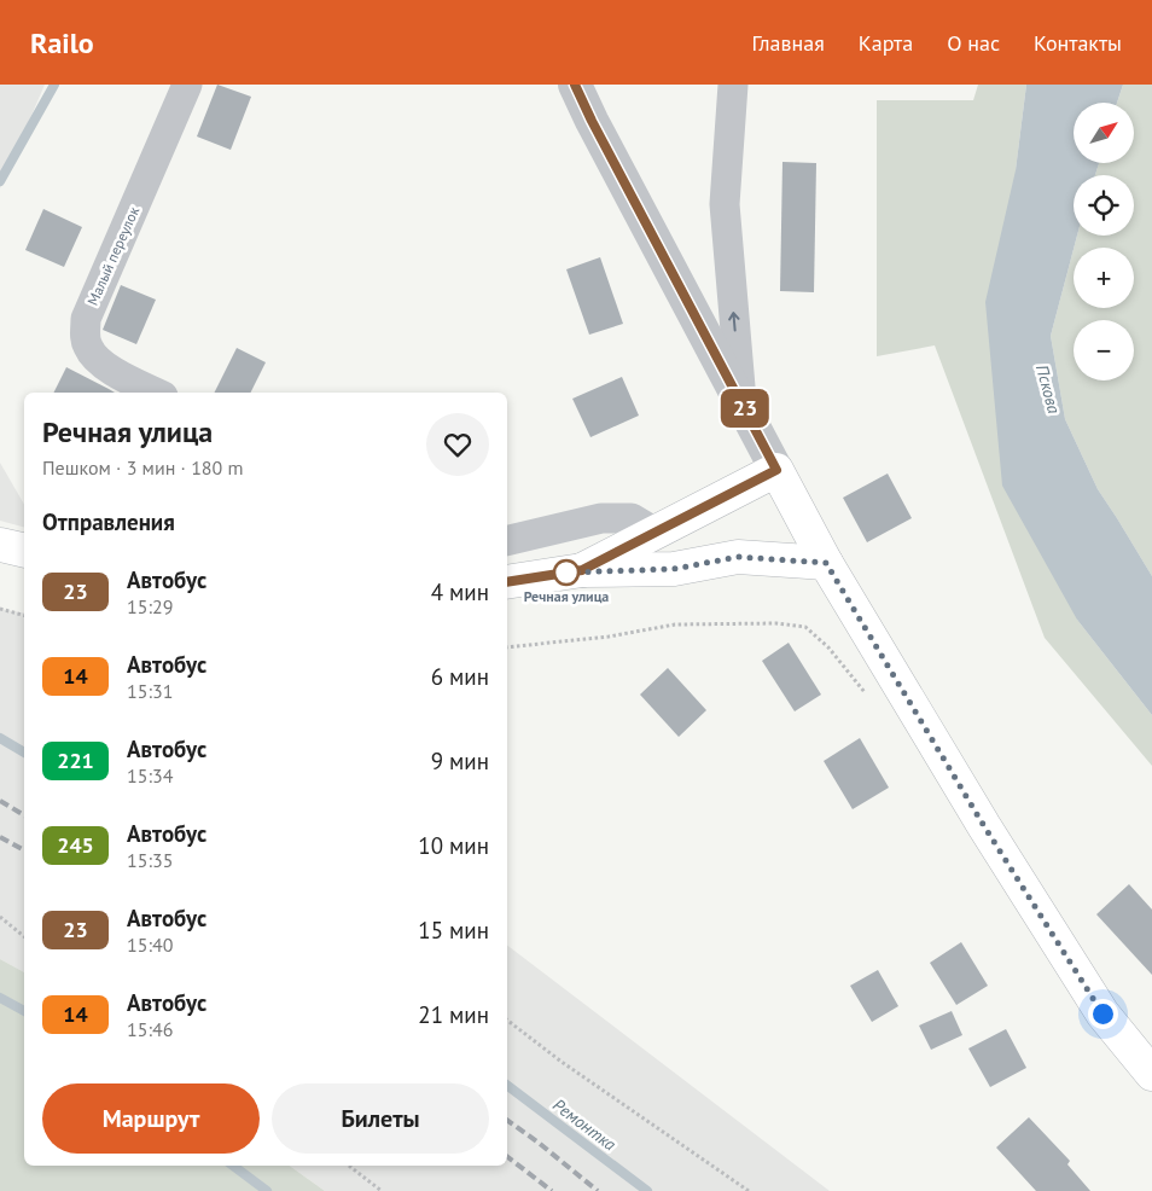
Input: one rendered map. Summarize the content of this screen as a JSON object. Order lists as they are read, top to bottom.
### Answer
{
  "streets": {
    "street": ["Малый переулок"]
  },
  "water": ["Пскова", "Ремонтка"],
  "places": ["Речная улица"],
  "lines": ["bus line 23"],
  "north": "top right",
  "page": {
    "header": "Railo",
    "nav": [
      "Главная",
      "Карта",
      "О нас",
      "Контакты"
    ],
    "on_map": "23",
    "map_buttons": ["+", "−"],
    "heading": [
      ["Речная улица", "Пешком · 3 мин · 180 m"],
      "Отправления"
    ],
    "list": [
      {
        "mark": "23",
        "name": "Автобус",
        "note": "15:29",
        "value": "4 мин"
      },
      {
        "mark": "14",
        "name": "Автобус",
        "note": "15:31",
        "value": "6 мин"
      },
      {
        "mark": "221",
        "name": "Автобус",
        "note": "15:34",
        "value": "9 мин"
      },
      {
        "mark": "245",
        "name": "Автобус",
        "note": "15:35",
        "value": "10 мин"
      },
      {
        "mark": "23",
        "name": "Автобус",
        "note": "15:40",
        "value": "15 мин"
      },
      {
        "mark": "14",
        "name": "Автобус",
        "note": "15:46",
        "value": "21 мин"
      }
    ],
    "buttons": ["Маршрут", "Билеты"]
  }
}
